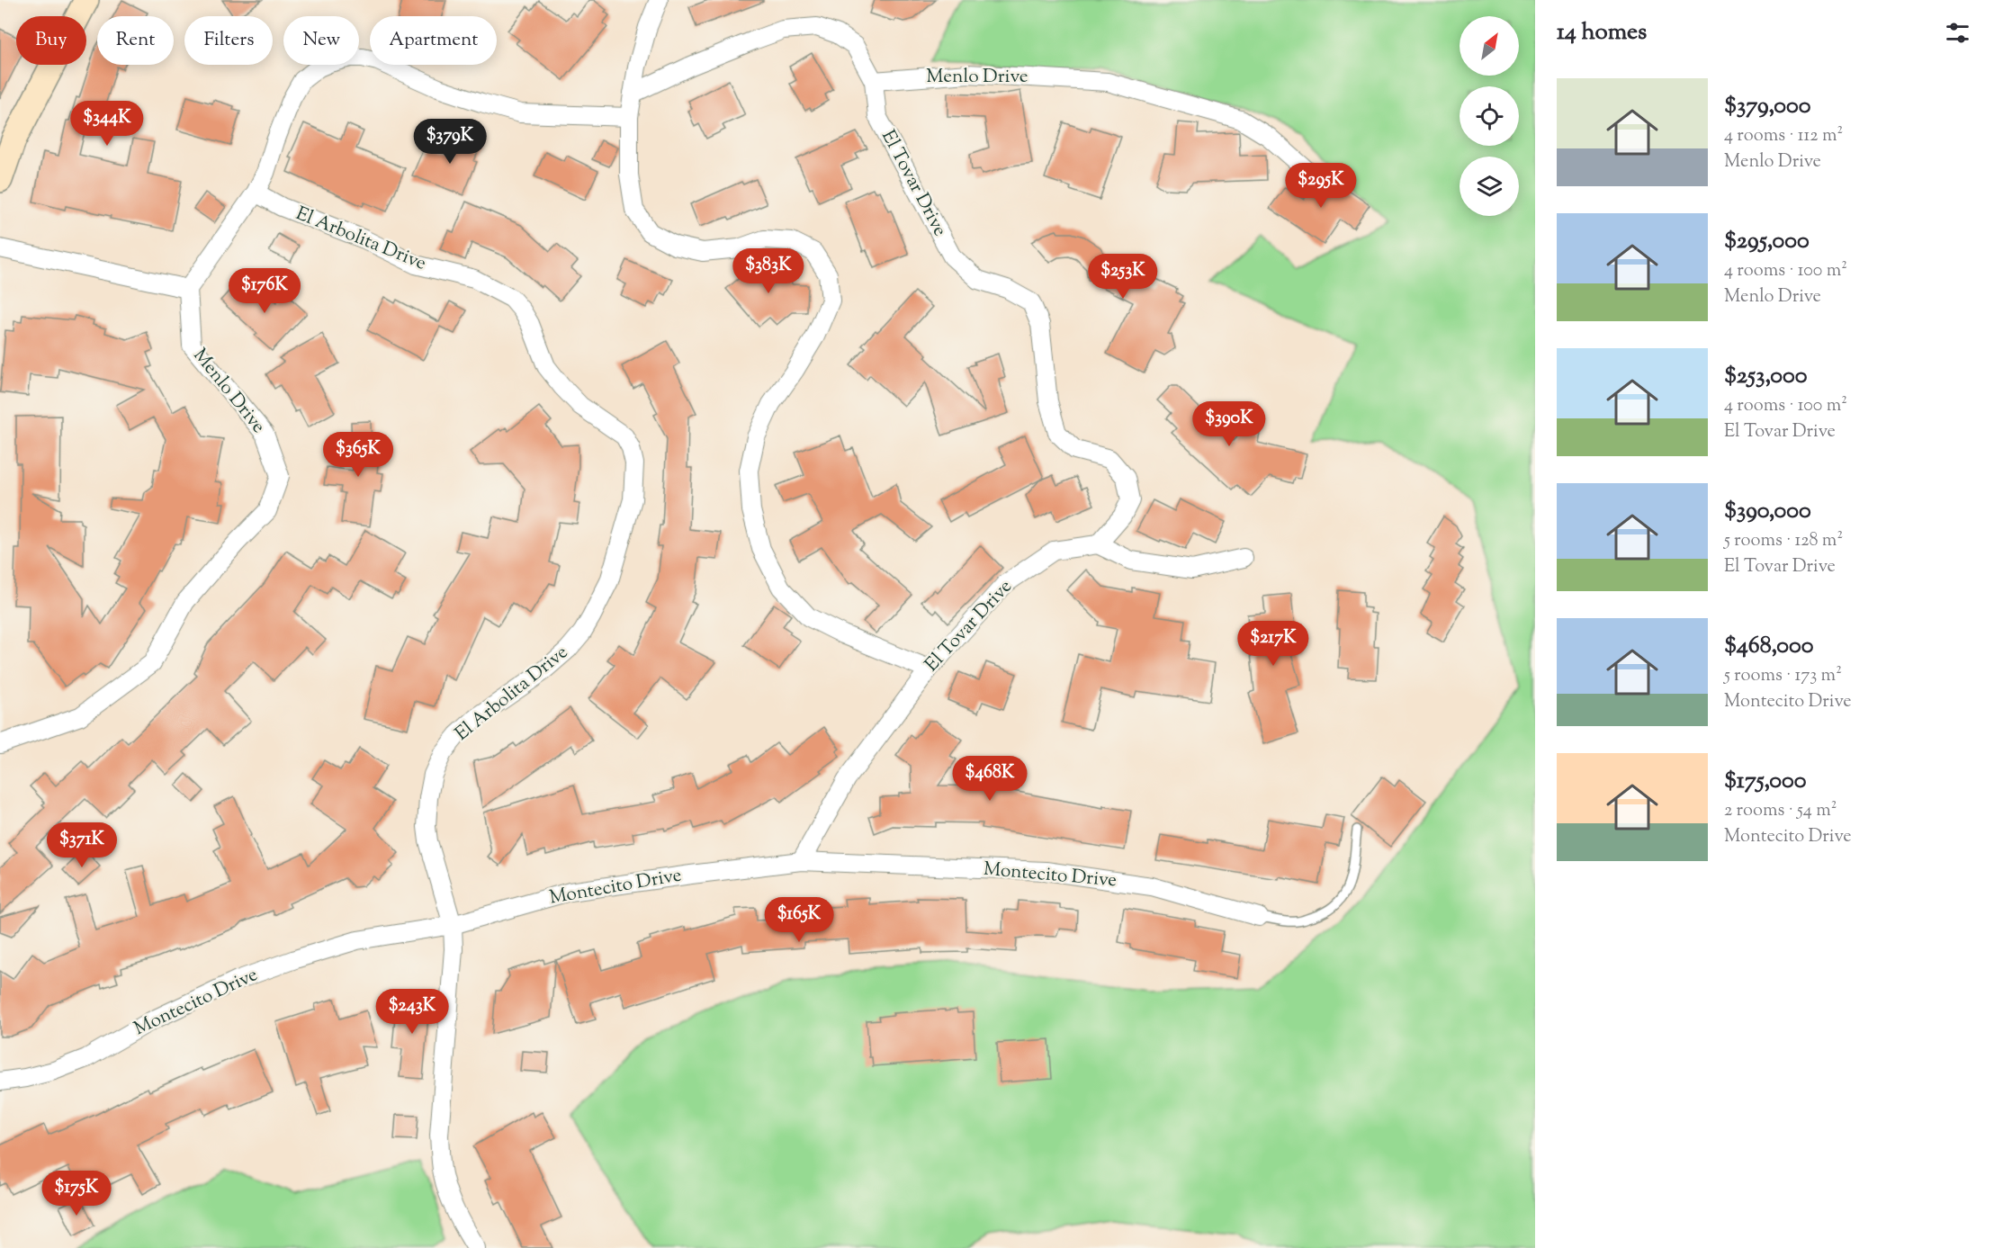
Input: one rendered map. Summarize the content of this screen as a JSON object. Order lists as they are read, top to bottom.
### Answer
{
  "streets": {
    "street": [
      "Menlo Drive",
      "El Tovar Drive",
      "El Arbolita Drive",
      "Montecito Drive"
    ]
  },
  "crossings": [
    ["Menlo Drive", "El Tovar Drive"],
    ["El Tovar Drive", "Montecito Drive"],
    ["El Arbolita Drive", "Montecito Drive"]
  ],
  "north": "top right",
  "page": {
    "heading": "14 homes",
    "chip": [
      "Buy",
      "Rent",
      "Filters",
      "New",
      "Apartment"
    ],
    "list": [
      {
        "name": "$379,000",
        "note": "4 rooms · 112 m² · Menlo Drive"
      },
      {
        "name": "$295,000",
        "note": "4 rooms · 100 m² · Menlo Drive"
      },
      {
        "name": "$253,000",
        "note": "4 rooms · 100 m² · El Tovar Drive"
      },
      {
        "name": "$390,000",
        "note": "5 rooms · 128 m² · El Tovar Drive"
      },
      {
        "name": "$468,000",
        "note": "5 rooms · 173 m² · Montecito Drive"
      },
      {
        "name": "$175,000",
        "note": "2 rooms · 54 m² · Montecito Drive"
      }
    ],
    "price": [
      "$344K",
      "$379K",
      "$295K",
      "$383K",
      "$253K",
      "$176K",
      "$390K",
      "$365K",
      "$217K",
      "$468K",
      "$371K",
      "$165K",
      "$243K",
      "$175K"
    ]
  }
}
